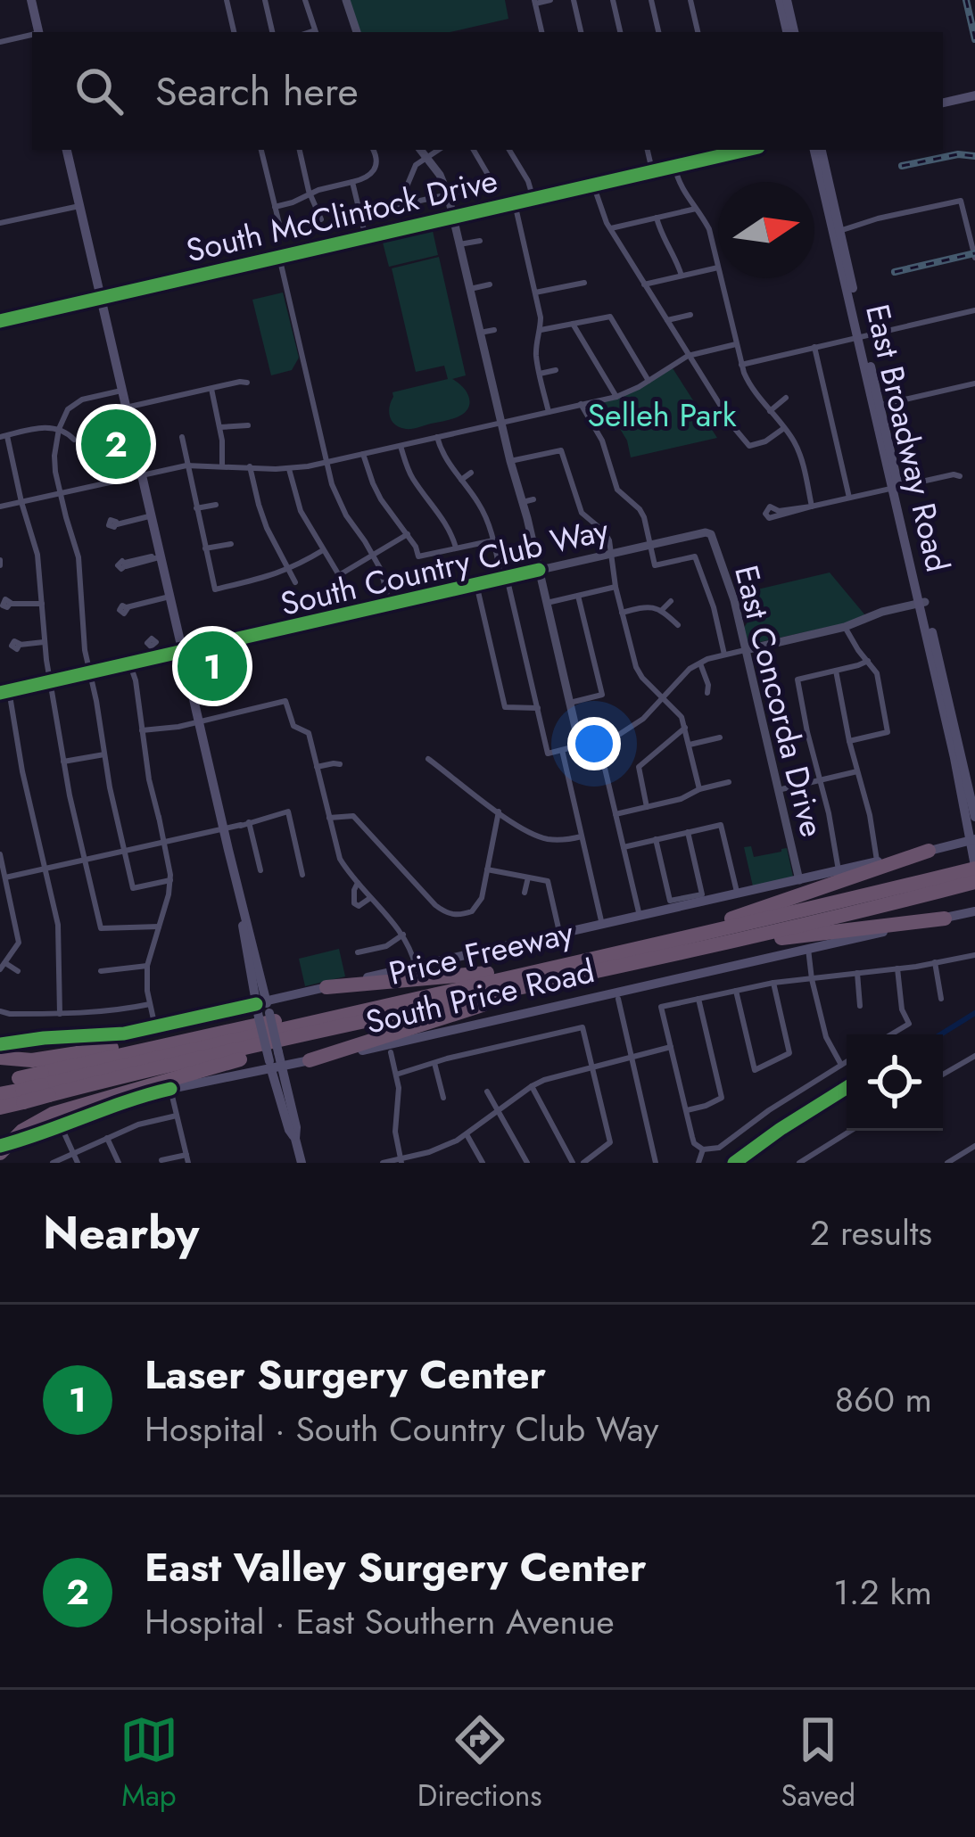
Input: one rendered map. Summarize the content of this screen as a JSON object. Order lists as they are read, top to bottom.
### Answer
{
  "streets": {
    "highway": ["Price Freeway"],
    "main road": ["South McClintock Drive", "East Broadway Road", "South Price Road"],
    "street": ["South Country Club Way", "East Concorda Drive"]
  },
  "crossings": [
    ["East Broadway Road", "Price Freeway"],
    ["East Broadway Road", "South Price Road"],
    ["South Country Club Way", "East Concorda Drive"],
    ["East Concorda Drive", "South Price Road"],
    ["Price Freeway", "South Price Road"]
  ],
  "parks": ["Selleh Park"],
  "north": "right",
  "page": {
    "search": "Search here",
    "pins": ["2", "1"],
    "heading": ["Nearby", "2 results"],
    "list": [
      {
        "mark": "1",
        "name": "Laser Surgery Center",
        "note": "Hospital · South Country Club Way",
        "value": "860 m"
      },
      {
        "mark": "2",
        "name": "East Valley Surgery Center",
        "note": "Hospital · East Southern Avenue",
        "value": "1.2 km"
      }
    ],
    "nav": ["Map", "Directions", "Saved"]
  }
}
